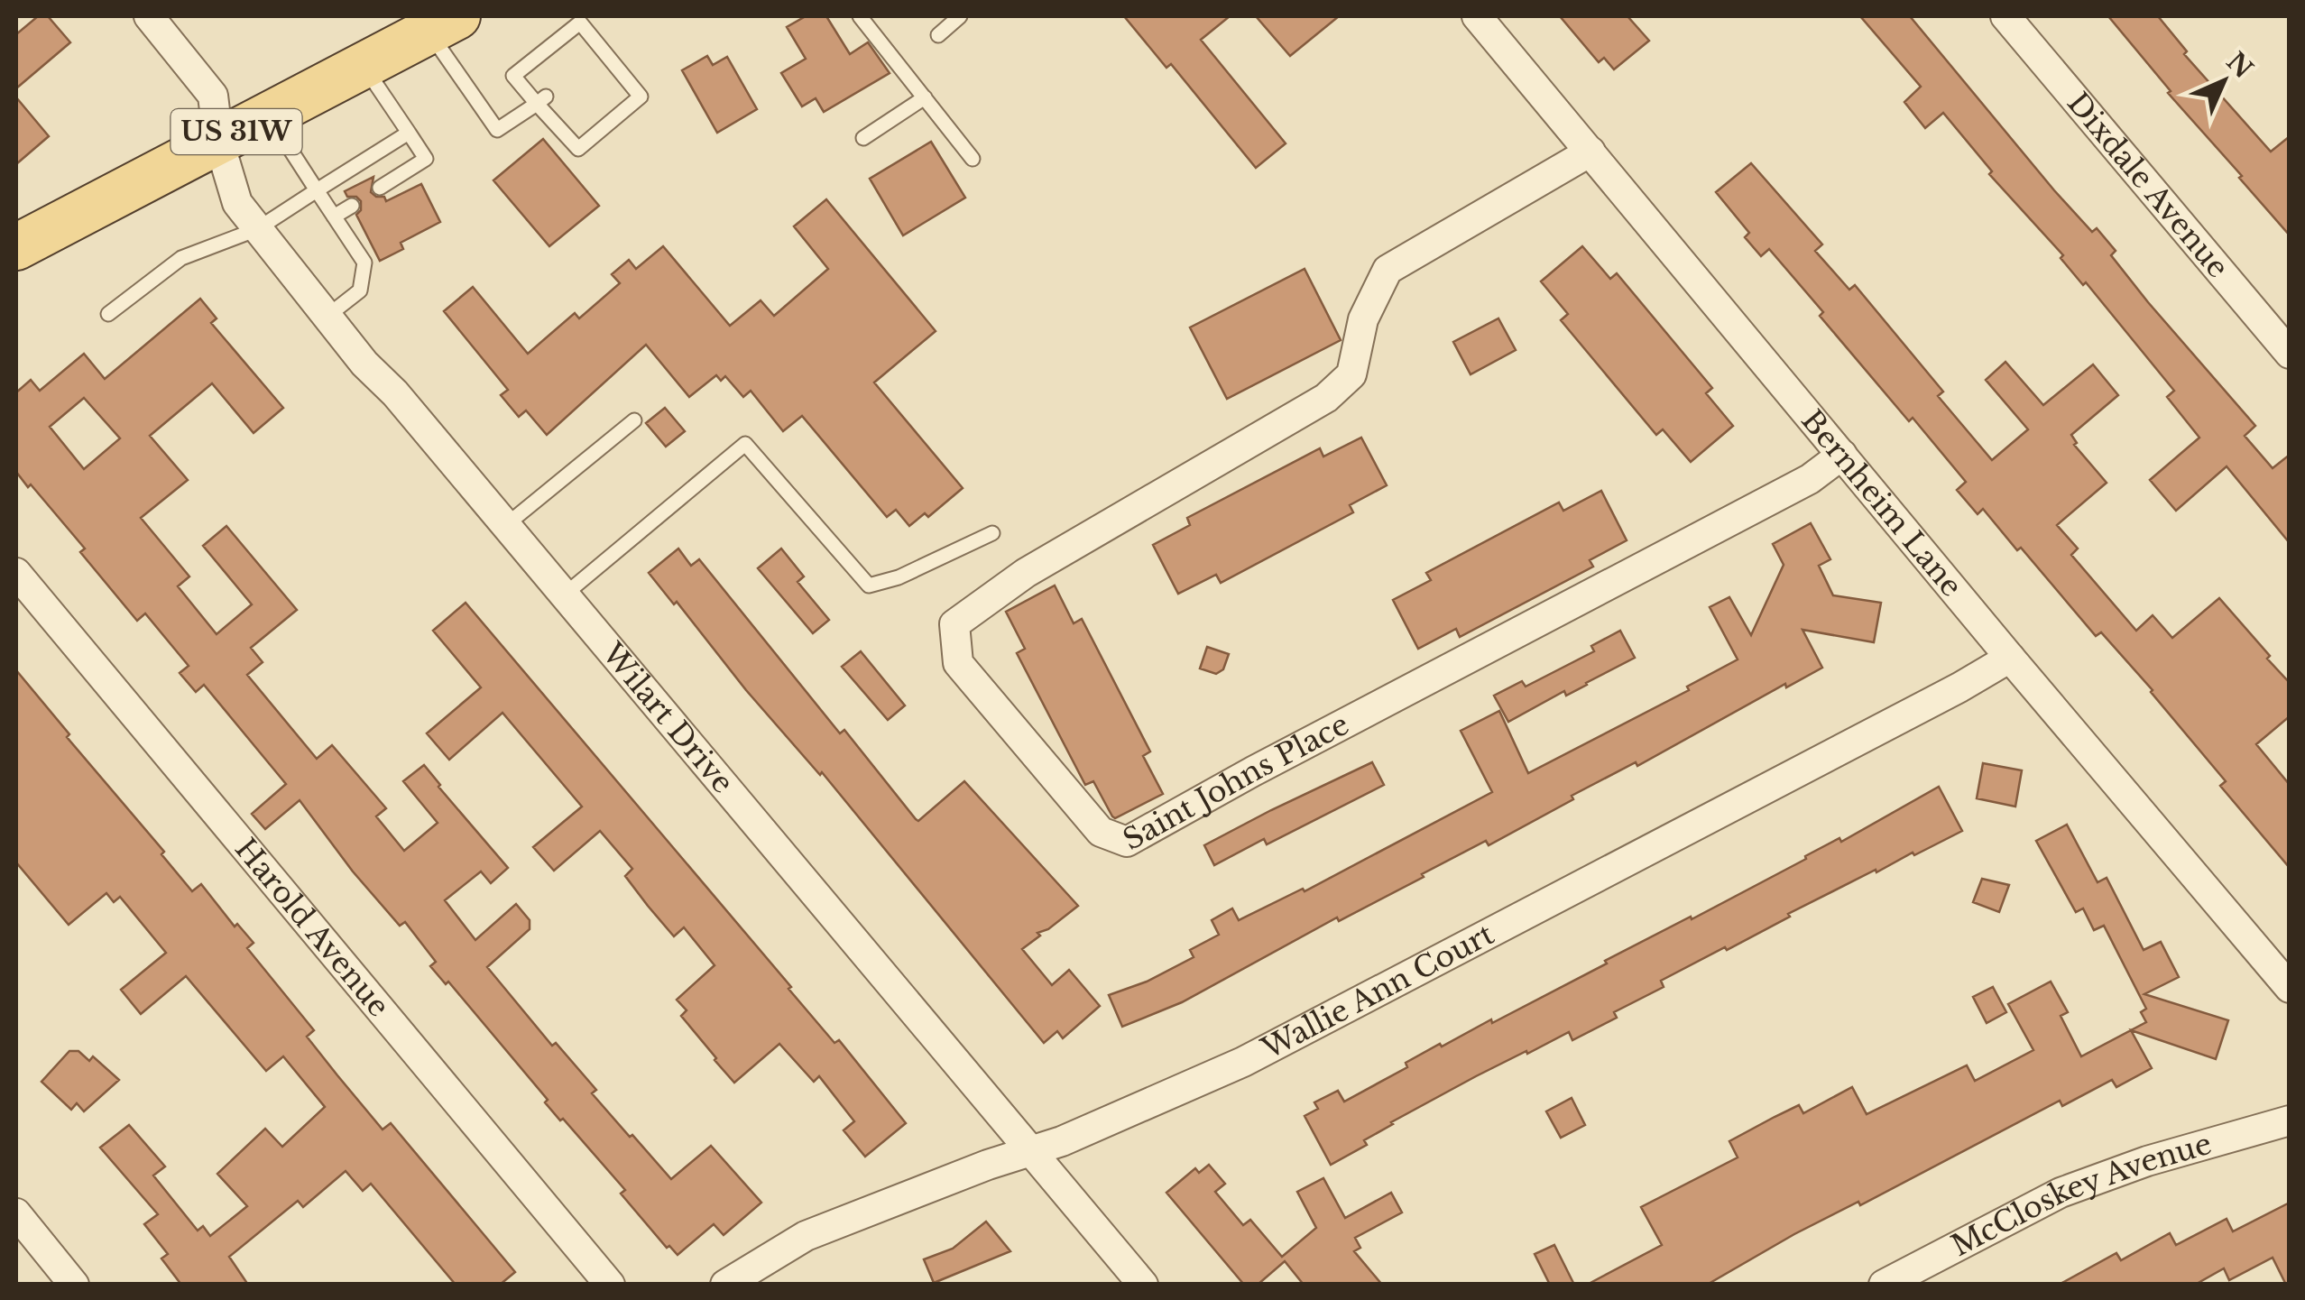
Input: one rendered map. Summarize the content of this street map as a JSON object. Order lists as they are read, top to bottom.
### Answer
{
  "streets": {
    "main road": ["US 31W"],
    "street": [
      "Dixdale Avenue",
      "Bernheim Lane",
      "Wilart Drive",
      "Saint Johns Place",
      "Harold Avenue",
      "Wallie Ann Court",
      "McCloskey Avenue"
    ]
  },
  "crossings": [
    ["US 31W", "Wilart Drive"],
    ["Bernheim Lane", "Saint Johns Place"],
    ["Bernheim Lane", "Wallie Ann Court"],
    ["Wilart Drive", "Wallie Ann Court"]
  ],
  "north": "top right"
}
